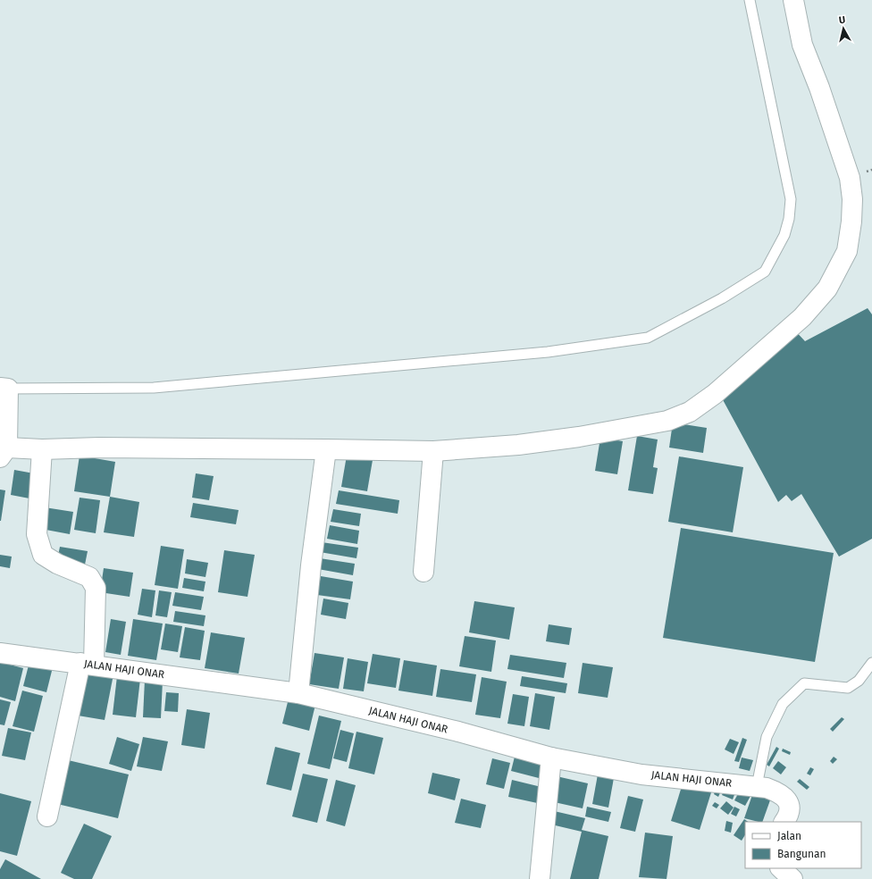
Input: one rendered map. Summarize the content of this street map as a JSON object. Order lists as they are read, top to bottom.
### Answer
{
  "streets": {
    "street": ["JALAN HAJI ONAR"]
  },
  "legend": ["Jalan", "Bangunan"],
  "north": "top"
}
